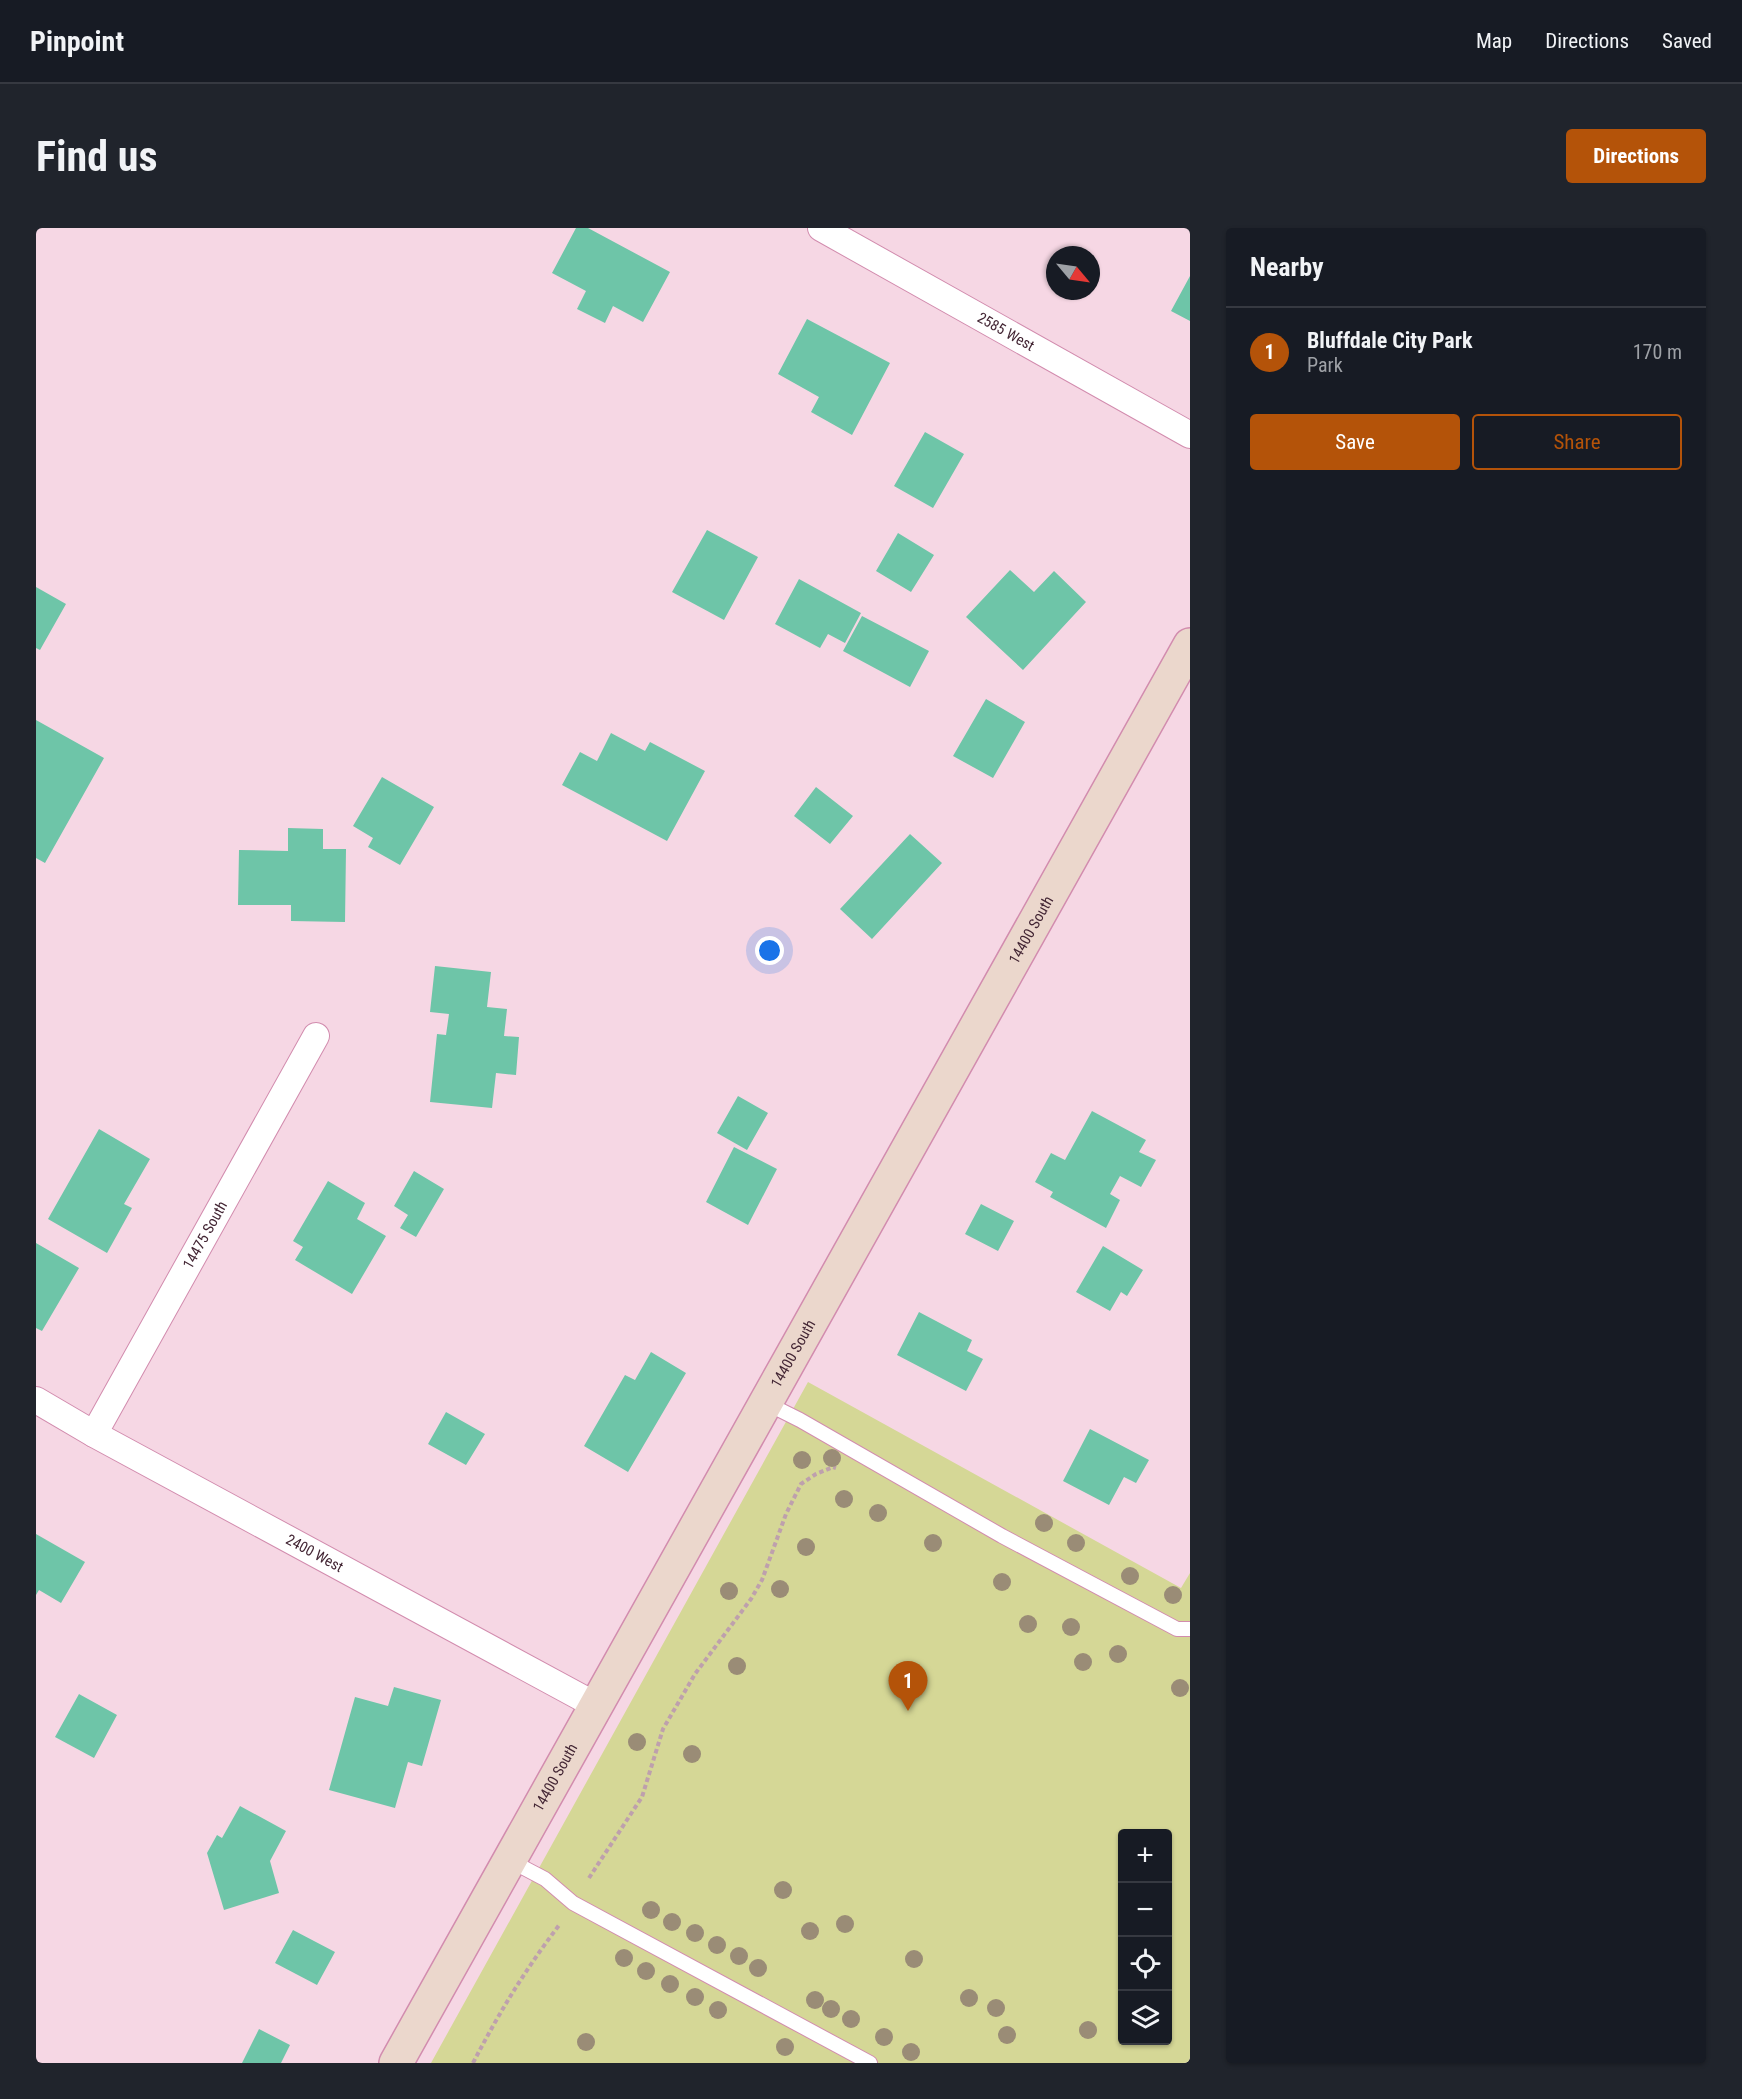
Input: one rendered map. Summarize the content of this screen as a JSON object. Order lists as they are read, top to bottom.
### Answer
{
  "streets": {
    "main road": ["14400 South"],
    "street": ["2585 West", "14475 South", "2400 West"]
  },
  "crossings": [
    ["14400 South", "2400 West"],
    ["14475 South", "2400 West"]
  ],
  "north": "bottom right",
  "page": {
    "header": "Pinpoint",
    "nav": ["Map", "Directions", "Saved"],
    "buttons": [
      "Directions",
      ["Save", "Share"]
    ],
    "title": "Find us",
    "heading": "Nearby",
    "list": [
      {
        "mark": "1",
        "name": "Bluffdale City Park",
        "note": "Park",
        "value": "170 m"
      }
    ],
    "pins": "1",
    "map_buttons": ["+", "−"]
  }
}
